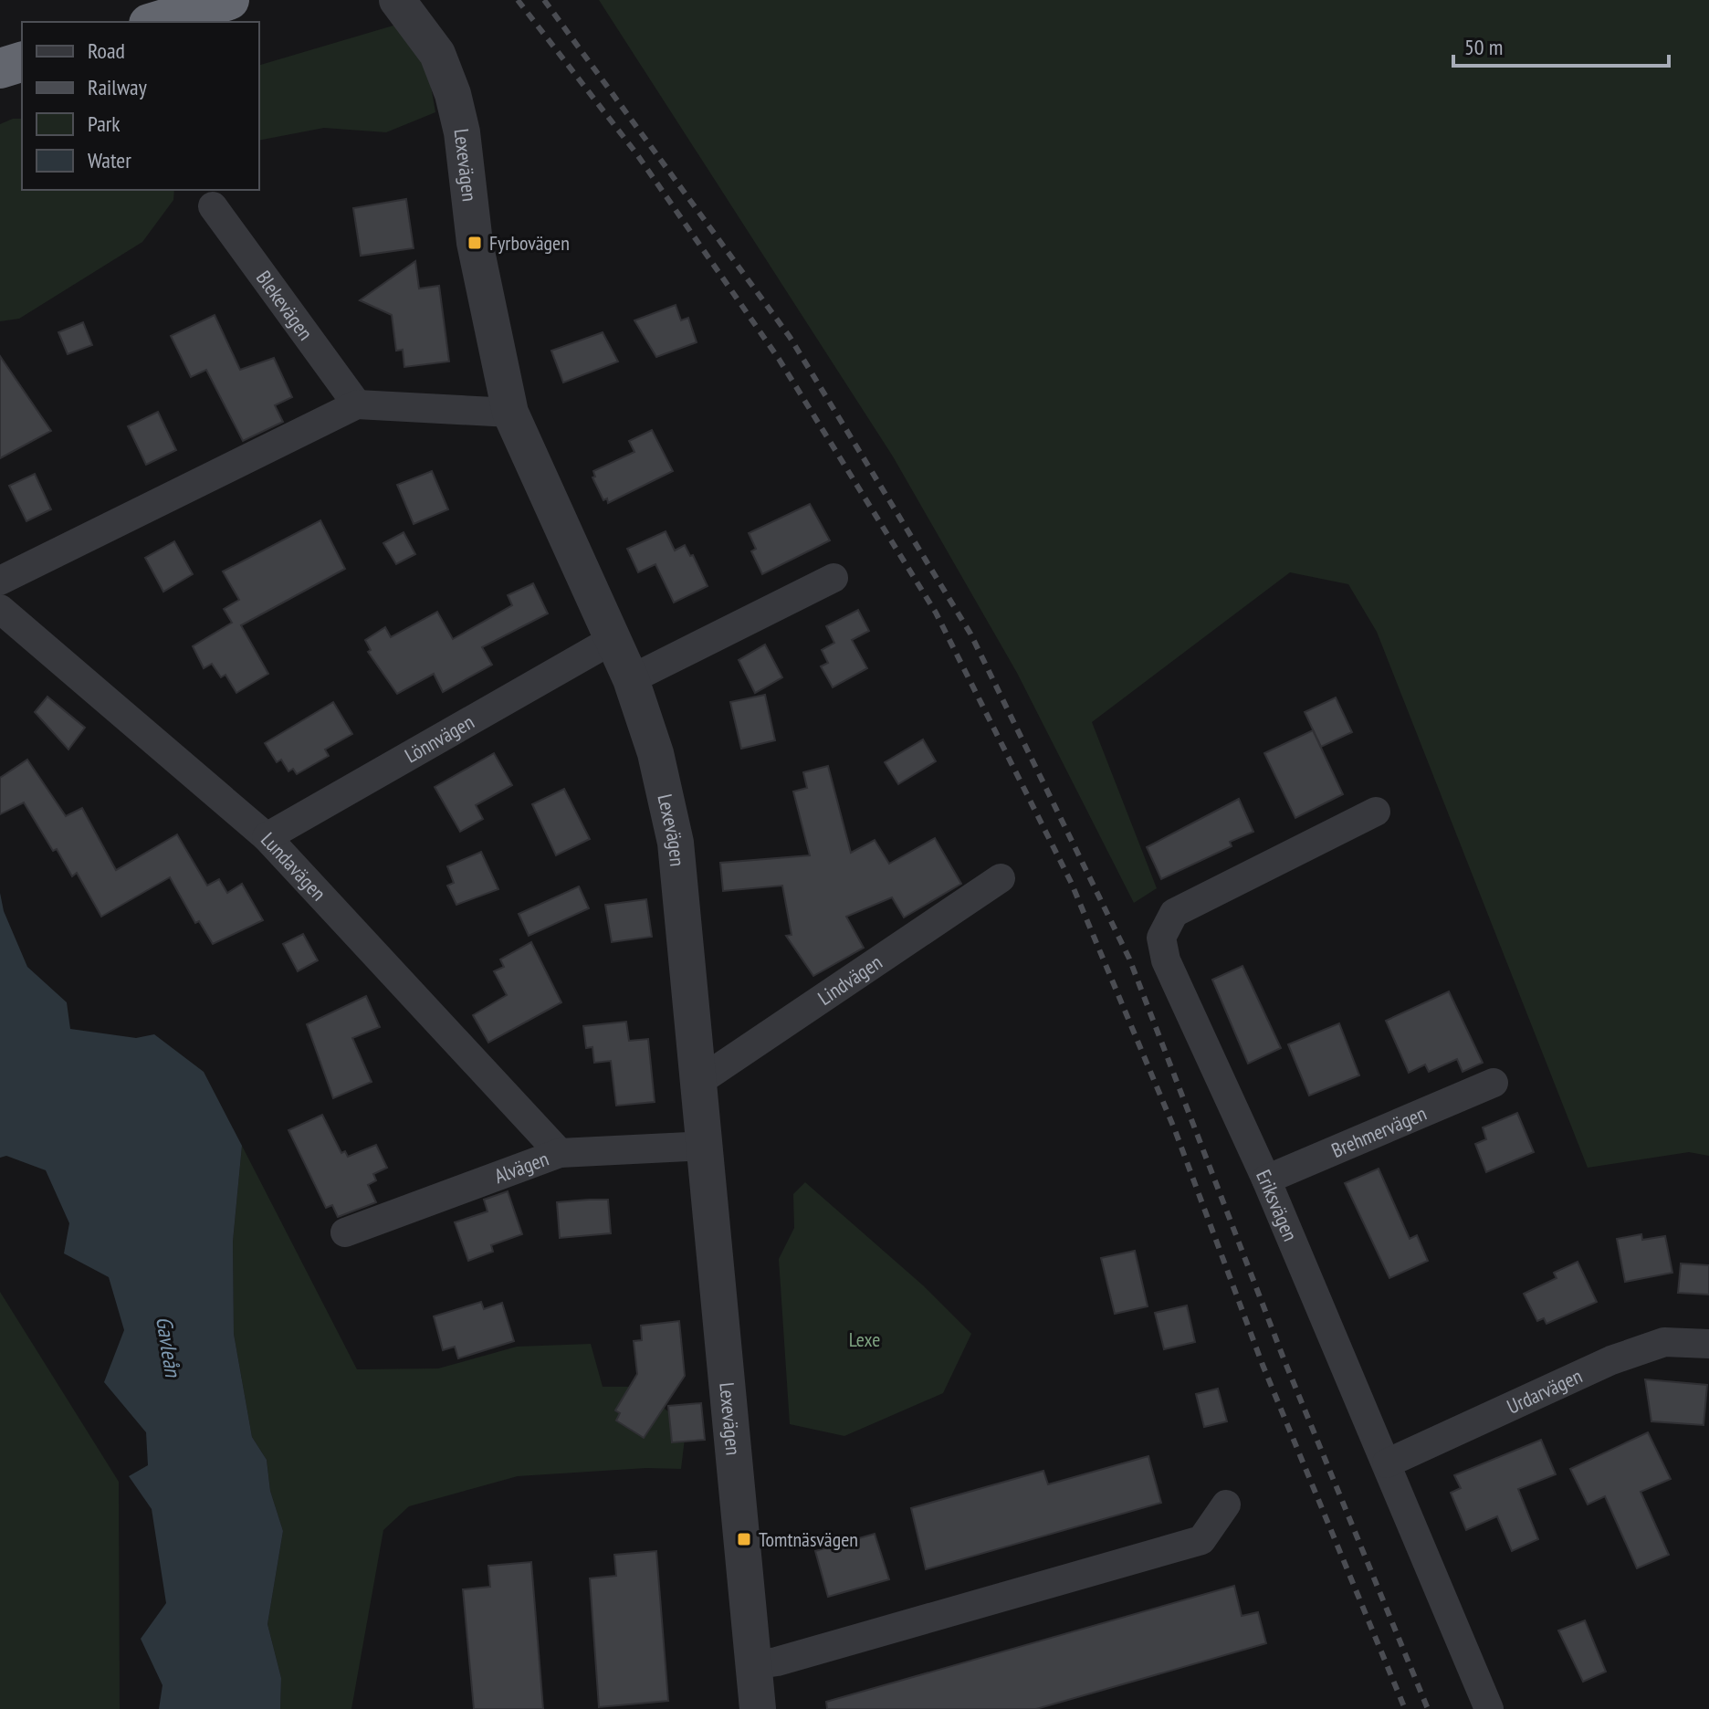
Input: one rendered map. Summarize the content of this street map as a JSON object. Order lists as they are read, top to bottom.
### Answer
{
  "streets": {
    "street": [
      "Lexevägen",
      "Blekevägen",
      "Lönnvägen",
      "Lundavägen",
      "Lindvägen",
      "Brehmervägen",
      "Alvägen",
      "Eriksvägen",
      "Urdarvägen"
    ]
  },
  "crossings": [
    ["Lexevägen", "Lönnvägen"],
    ["Lexevägen", "Lindvägen"],
    ["Lexevägen", "Alvägen"],
    ["Lönnvägen", "Lundavägen"],
    ["Lundavägen", "Alvägen"],
    ["Brehmervägen", "Eriksvägen"],
    ["Eriksvägen", "Urdarvägen"]
  ],
  "water": ["Gavleån"],
  "parks": ["Lexe"],
  "places": {
    "transit": ["Fyrbovägen", "Tomtnäsvägen"]
  },
  "legend": [
    "Road",
    "Railway",
    "Park",
    "Water"
  ],
  "scale_bar": "50 m"
}
